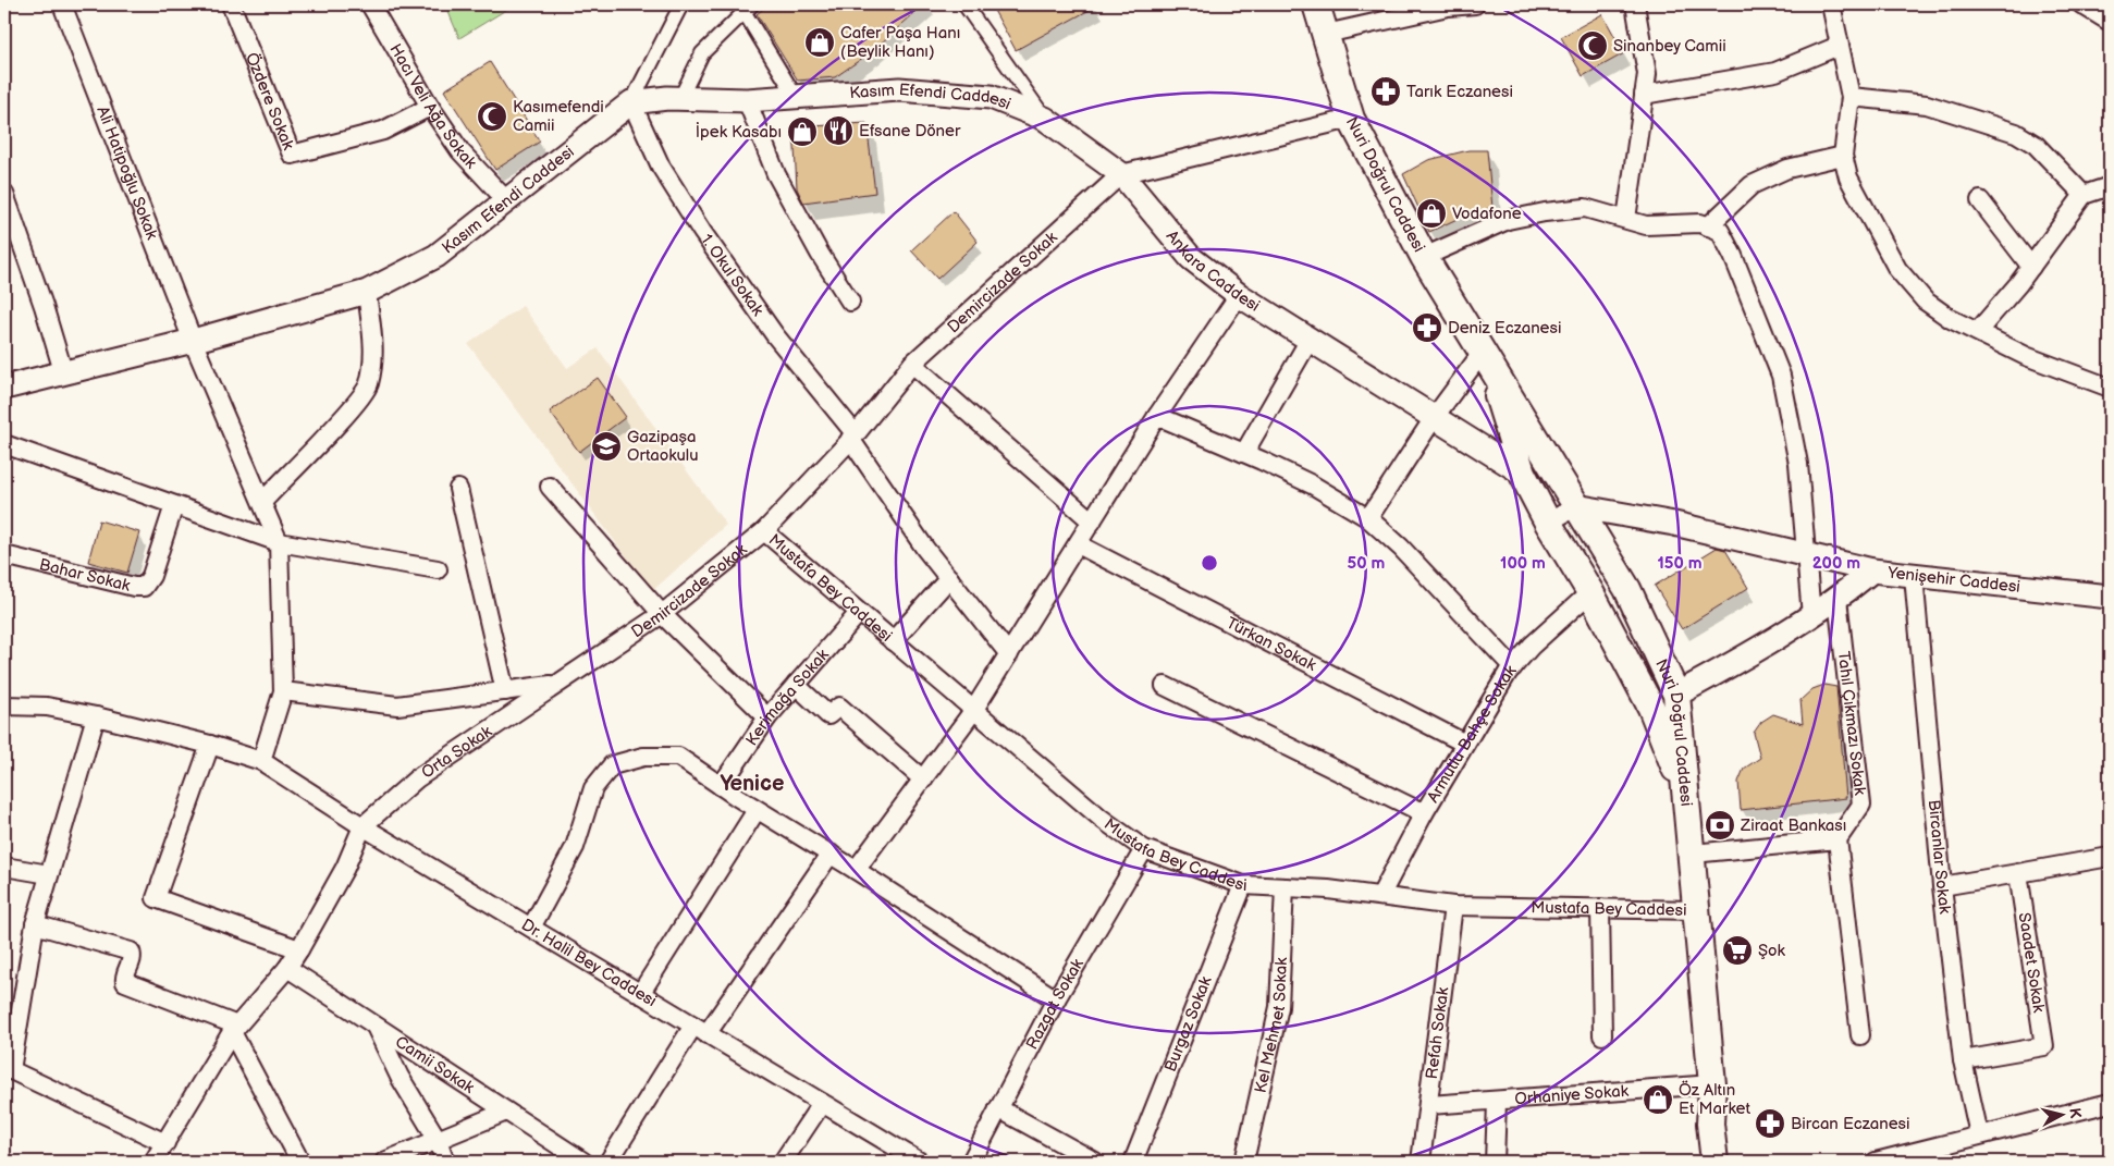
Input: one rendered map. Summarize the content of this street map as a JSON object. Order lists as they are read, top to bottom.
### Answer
{
  "streets": {
    "main road": ["Nuri Doğrul Caddesi"],
    "street": [
      "Özdere Sokak",
      "Kasım Efendi Caddesi",
      "Hacı Veli Ağa Sokak",
      "Ali Hatipoğlu Sokak",
      "Ankara Caddesi",
      "1. Okul Sokak",
      "Demircizade Sokak",
      "Bahar Sokak",
      "Yenişehir Caddesi",
      "Mustafa Bey Caddesi",
      "Türkan Sokak",
      "Kerimağa Sokak",
      "Tahıl Çıkmazı Sokak",
      "Armutlu Bahçe Sokak",
      "Orta Sokak",
      "Bircanlar Sokak",
      "Saadet Sokak",
      "Dr. Halil Bey Caddesi",
      "Razgat Sokak",
      "Burgaz Sokak",
      "Kel Mehmet Sokak",
      "Refah Sokak",
      "Camii Sokak",
      "Orhaniye Sokak"
    ]
  },
  "crossings": [
    ["Özdere Sokak", "Hacı Veli Ağa Sokak"],
    ["Kasım Efendi Caddesi", "Hacı Veli Ağa Sokak"],
    ["Kasım Efendi Caddesi", "Ali Hatipoğlu Sokak"],
    ["Kasım Efendi Caddesi", "Ankara Caddesi"],
    ["Kasım Efendi Caddesi", "1. Okul Sokak"],
    ["Ali Hatipoğlu Sokak", "Demircizade Sokak"],
    ["Ali Hatipoğlu Sokak", "Dr. Halil Bey Caddesi"],
    ["Nuri Doğrul Caddesi", "Ankara Caddesi"],
    ["Nuri Doğrul Caddesi", "Yenişehir Caddesi"],
    ["Nuri Doğrul Caddesi", "Armutlu Bahçe Sokak"],
    ["Ankara Caddesi", "Demircizade Sokak"],
    ["1. Okul Sokak", "Demircizade Sokak"],
    ["Demircizade Sokak", "Mustafa Bey Caddesi"],
    ["Demircizade Sokak", "Orta Sokak"],
    ["Yenişehir Caddesi", "Bircanlar Sokak"],
    ["Mustafa Bey Caddesi", "Kerimağa Sokak"],
    ["Mustafa Bey Caddesi", "Armutlu Bahçe Sokak"],
    ["Mustafa Bey Caddesi", "Razgat Sokak"],
    ["Mustafa Bey Caddesi", "Burgaz Sokak"],
    ["Mustafa Bey Caddesi", "Kel Mehmet Sokak"],
    ["Mustafa Bey Caddesi", "Refah Sokak"],
    ["Türkan Sokak", "Armutlu Bahçe Sokak"],
    ["Orta Sokak", "Dr. Halil Bey Caddesi"],
    ["Bircanlar Sokak", "Saadet Sokak"],
    ["Refah Sokak", "Orhaniye Sokak"]
  ],
  "districts": ["Yenice"],
  "places": {
    "shop": [
      "Cafer Paşa Hanı (Beylik Hanı)",
      "İpek Kasabı",
      "Vodafone",
      "Öz Altın Et Market"
    ],
    "mosque": ["Sinanbey Camii", "Kasımefendi Camii"],
    "pharmacy": ["Tarık Eczanesi", "Deniz Eczanesi", "Bircan Eczanesi"],
    "restaurant": ["Efsane Döner"],
    "school or university": ["Gazipaşa Ortaokulu"],
    "bank": ["Ziraat Bankası"],
    "supermarket": ["Şok"]
  },
  "north": "right",
  "rings": [
    "50 m",
    "100 m",
    "150 m",
    "200 m"
  ]
}
